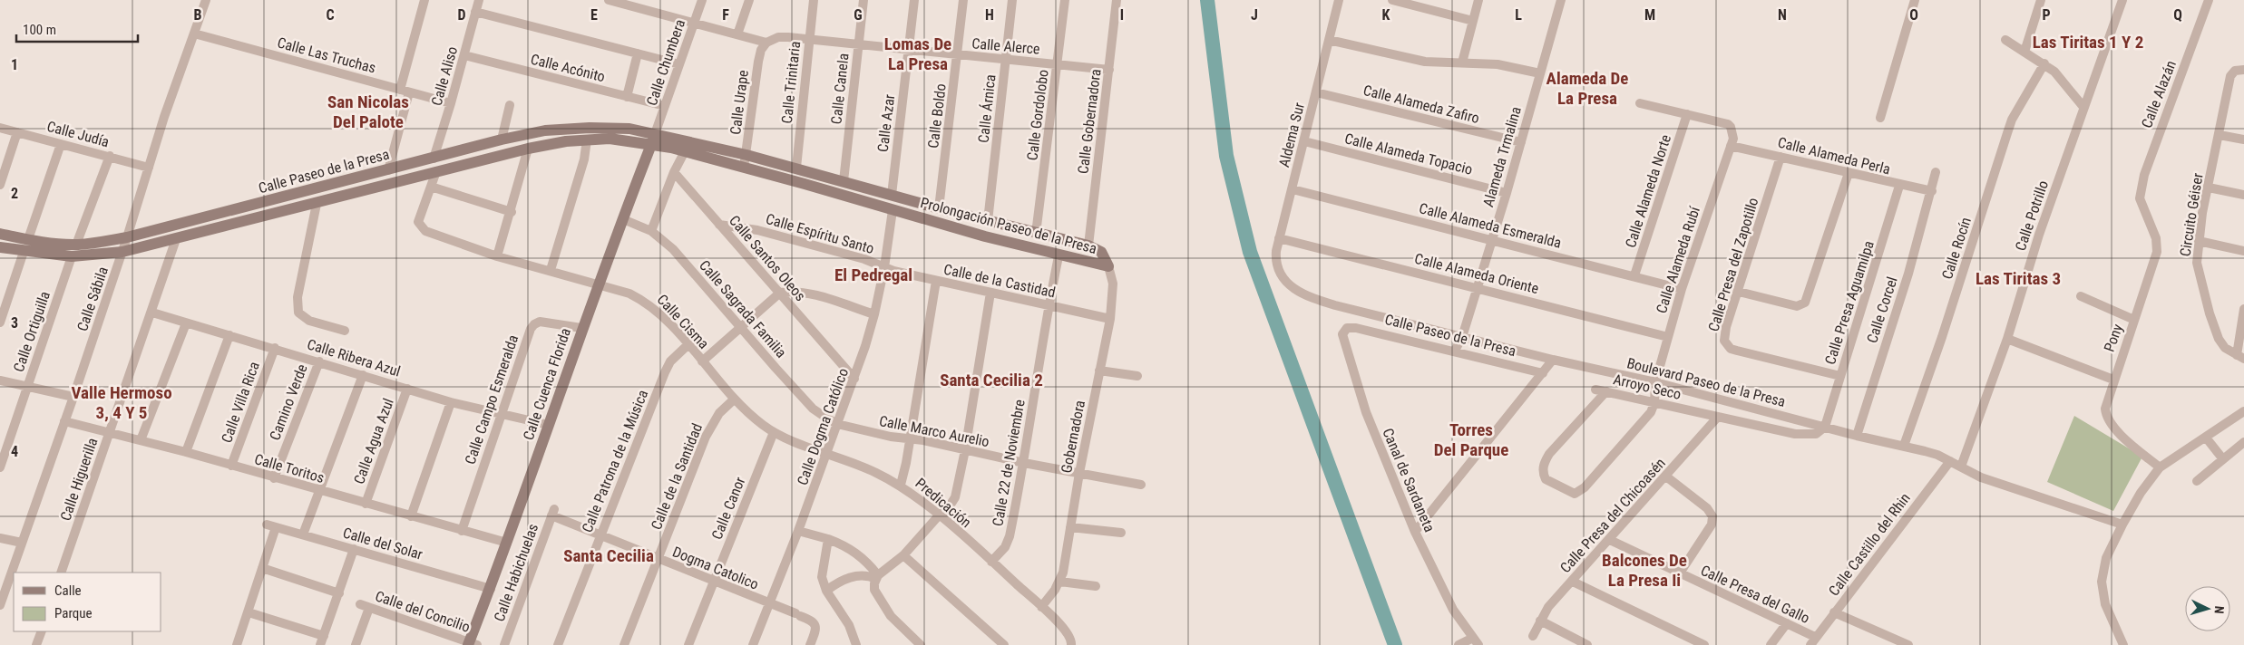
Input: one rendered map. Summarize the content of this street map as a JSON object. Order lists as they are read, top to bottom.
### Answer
{
  "streets": {
    "street": [
      "Calle Alerce",
      "Calle Las Truchas",
      "Calle Chumbera",
      "Calle Acónito",
      "Calle Aliso",
      "Calle Trinitaria",
      "Calle Canela",
      "Calle Alazán",
      "Calle Urape",
      "Calle Alameda Zafiro",
      "Calle Árnica",
      "Calle Gordolobo",
      "Calle Boldo",
      "Calle Gobernadora",
      "Calle Azar",
      "Calle Judía",
      "Aldema Sur",
      "Calle Alameda Topacio",
      "Calle Alameda Perla",
      "Alameda Trmalina",
      "Calle Paseo de la Presa",
      "Calle Alameda Norte",
      "Circuito Géiser",
      "Calle Potrillo",
      "Prolongación Paseo de la Presa",
      "Calle Alameda Esmeralda",
      "Calle Espíritu Santo",
      "Calle Rocín",
      "Calle Santos Oleos",
      "Calle Alameda Rubí",
      "Calle Presa del Zapotillo",
      "Calle Alameda Oriente",
      "Calle de la Castidad",
      "Calle Sábila",
      "Calle Presa Aguamilpa",
      "Calle Sagrada Familia",
      "Calle Corcel",
      "Calle Cisma",
      "Calle Ortiguilla",
      "Pony",
      "Calle Ribera Azul",
      "Boulevard Paseo de la Presa",
      "Calle Cuenca Florida",
      "Arroyo Seco",
      "Calle Campo Esmeralda",
      "Calle Villa Rica",
      "Camino Verde",
      "Calle Dogma Católico",
      "Calle Marco Aurelio",
      "Gobernadora",
      "Calle Agua Azul",
      "Calle Patrona de la Música",
      "Calle 22 de Noviembre",
      "Calle Toritos",
      "Calle de la Santidad",
      "Calle Higuerilla",
      "Canal de Sardaneta",
      "Predicación",
      "Calle Canor",
      "Calle Presa del Chicoasén",
      "Calle del Solar",
      "Calle Castillo del Rhin",
      "Dogma Catolico",
      "Calle Habichuelas",
      "Calle Presa del Gallo",
      "Calle del Concilio"
    ]
  },
  "crossings": [
    ["Calle Alerce", "Calle Chumbera"],
    ["Calle Alerce", "Calle Trinitaria"],
    ["Calle Alerce", "Calle Canela"],
    ["Calle Alerce", "Calle Urape"],
    ["Calle Alerce", "Calle Árnica"],
    ["Calle Alerce", "Calle Gordolobo"],
    ["Calle Alerce", "Calle Boldo"],
    ["Calle Alerce", "Calle Gobernadora"],
    ["Calle Alerce", "Calle Azar"],
    ["Calle Las Truchas", "Calle Aliso"],
    ["Calle Las Truchas", "Calle Sábila"],
    ["Calle Chumbera", "Calle Acónito"],
    ["Calle Chumbera", "Calle Paseo de la Presa"],
    ["Calle Chumbera", "Prolongación Paseo de la Presa"],
    ["Calle Chumbera", "Calle Cuenca Florida"],
    ["Calle Acónito", "Calle Aliso"],
    ["Calle Aliso", "Calle Paseo de la Presa"],
    ["Calle Trinitaria", "Prolongación Paseo de la Presa"],
    ["Calle Canela", "Prolongación Paseo de la Presa"],
    ["Calle Alazán", "Pony"],
    ["Calle Urape", "Prolongación Paseo de la Presa"],
    ["Calle Alameda Zafiro", "Aldema Sur"],
    ["Calle Alameda Zafiro", "Alameda Trmalina"],
    ["Calle Árnica", "Prolongación Paseo de la Presa"],
    ["Calle Gordolobo", "Prolongación Paseo de la Presa"],
    ["Calle Boldo", "Prolongación Paseo de la Presa"],
    ["Calle Gobernadora", "Prolongación Paseo de la Presa"],
    ["Calle Azar", "Prolongación Paseo de la Presa"],
    ["Calle Judía", "Calle Sábila"],
    ["Aldema Sur", "Calle Alameda Topacio"],
    ["Aldema Sur", "Calle Alameda Esmeralda"],
    ["Aldema Sur", "Calle Alameda Oriente"],
    ["Aldema Sur", "Boulevard Paseo de la Presa"],
    ["Calle Alameda Topacio", "Alameda Trmalina"],
    ["Calle Alameda Perla", "Calle Alameda Rubí"],
    ["Calle Alameda Perla", "Calle Presa del Zapotillo"],
    ["Calle Alameda Perla", "Calle Presa Aguamilpa"],
    ["Calle Alameda Perla", "Calle Corcel"],
    ["Alameda Trmalina", "Calle Paseo de la Presa"],
    ["Alameda Trmalina", "Calle Alameda Esmeralda"],
    ["Alameda Trmalina", "Calle Alameda Oriente"],
    ["Alameda Trmalina", "Boulevard Paseo de la Presa"],
    ["Calle Paseo de la Presa", "Prolongación Paseo de la Presa"],
    ["Calle Paseo de la Presa", "Calle Sábila"],
    ["Calle Paseo de la Presa", "Calle Ortiguilla"],
    ["Calle Paseo de la Presa", "Calle Cuenca Florida"],
    ["Calle Paseo de la Presa", "Calle Higuerilla"],
    ["Calle Paseo de la Presa", "Canal de Sardaneta"],
    ["Calle Alameda Norte", "Calle Alameda Esmeralda"],
    ["Calle Alameda Norte", "Calle Alameda Rubí"],
    ["Calle Potrillo", "Boulevard Paseo de la Presa"],
    ["Prolongación Paseo de la Presa", "Calle Cuenca Florida"],
    ["Prolongación Paseo de la Presa", "Calle Dogma Católico"],
    ["Prolongación Paseo de la Presa", "Gobernadora"],
    ["Prolongación Paseo de la Presa", "Calle 22 de Noviembre"],
    ["Calle Alameda Esmeralda", "Calle Alameda Rubí"],
    ["Calle Espíritu Santo", "Calle Santos Oleos"],
    ["Calle Espíritu Santo", "Calle de la Castidad"],
    ["Calle Espíritu Santo", "Calle Dogma Católico"],
    ["Calle Rocín", "Boulevard Paseo de la Presa"],
    ["Calle Santos Oleos", "Calle Dogma Católico"],
    ["Calle Alameda Rubí", "Calle Alameda Oriente"],
    ["Calle Alameda Rubí", "Boulevard Paseo de la Presa"],
    ["Calle Alameda Rubí", "Arroyo Seco"],
    ["Calle Presa del Zapotillo", "Calle Presa Aguamilpa"],
    ["Calle de la Castidad", "Calle Dogma Católico"],
    ["Calle de la Castidad", "Gobernadora"],
    ["Calle de la Castidad", "Calle 22 de Noviembre"],
    ["Calle Sábila", "Calle Toritos"],
    ["Calle Presa Aguamilpa", "Boulevard Paseo de la Presa"],
    ["Calle Presa Aguamilpa", "Arroyo Seco"],
    ["Calle Sagrada Familia", "Calle Cuenca Florida"],
    ["Calle Sagrada Familia", "Calle Dogma Católico"],
    ["Calle Sagrada Familia", "Calle Marco Aurelio"],
    ["Calle Corcel", "Boulevard Paseo de la Presa"],
    ["Calle Cisma", "Calle Cuenca Florida"],
    ["Calle Cisma", "Calle Dogma Católico"],
    ["Calle Cisma", "Calle Patrona de la Música"],
    ["Calle Cisma", "Calle de la Santidad"],
    ["Calle Cisma", "Predicación"],
    ["Calle Cisma", "Calle Canor"],
    ["Calle Ribera Azul", "Calle Cuenca Florida"],
    ["Calle Ribera Azul", "Calle Campo Esmeralda"],
    ["Calle Ribera Azul", "Calle Villa Rica"],
    ["Calle Ribera Azul", "Camino Verde"],
    ["Calle Ribera Azul", "Calle Agua Azul"],
    ["Calle Ribera Azul", "Calle Higuerilla"],
    ["Boulevard Paseo de la Presa", "Arroyo Seco"],
    ["Boulevard Paseo de la Presa", "Calle Castillo del Rhin"],
    ["Calle Cuenca Florida", "Calle Campo Esmeralda"],
    ["Calle Cuenca Florida", "Calle Toritos"],
    ["Calle Cuenca Florida", "Calle del Solar"],
    ["Calle Cuenca Florida", "Calle del Concilio"],
    ["Arroyo Seco", "Calle Presa del Chicoasén"],
    ["Calle Campo Esmeralda", "Calle Toritos"],
    ["Calle Villa Rica", "Calle Toritos"],
    ["Camino Verde", "Calle Toritos"],
    ["Calle Dogma Católico", "Calle Marco Aurelio"],
    ["Calle Dogma Católico", "Predicación"],
    ["Calle Dogma Católico", "Dogma Catolico"],
    ["Calle Marco Aurelio", "Gobernadora"],
    ["Calle Marco Aurelio", "Calle 22 de Noviembre"],
    ["Gobernadora", "Predicación"],
    ["Calle Agua Azul", "Calle Toritos"],
    ["Calle Patrona de la Música", "Dogma Catolico"],
    ["Calle 22 de Noviembre", "Predicación"],
    ["Calle Toritos", "Calle Higuerilla"],
    ["Calle de la Santidad", "Dogma Catolico"],
    ["Calle Canor", "Dogma Catolico"],
    ["Calle Presa del Chicoasén", "Calle Presa del Gallo"],
    ["Calle Castillo del Rhin", "Calle Presa del Gallo"],
    ["Dogma Catolico", "Calle Habichuelas"]
  ],
  "districts": [
    "Las Tiritas 1 Y 2",
    "Lomas De La Presa",
    "Alameda De La Presa",
    "San Nicolas Del Palote",
    "El Pedregal",
    "Las Tiritas 3",
    "Santa Cecilia 2",
    "Valle Hermoso 3, 4 Y 5",
    "Torres Del Parque",
    "Santa Cecilia",
    "Balcones De La Presa Ii"
  ],
  "legend": ["Calle", "Parque"],
  "scale_bar": "100 m",
  "north": "right",
  "grid": {
    "columns": [
      "B",
      "C",
      "D",
      "E",
      "F",
      "G",
      "H",
      "I",
      "J",
      "K",
      "L",
      "M",
      "N",
      "O",
      "P",
      "Q"
    ],
    "rows": [
      "1",
      "2",
      "3",
      "4"
    ]
  }
}
